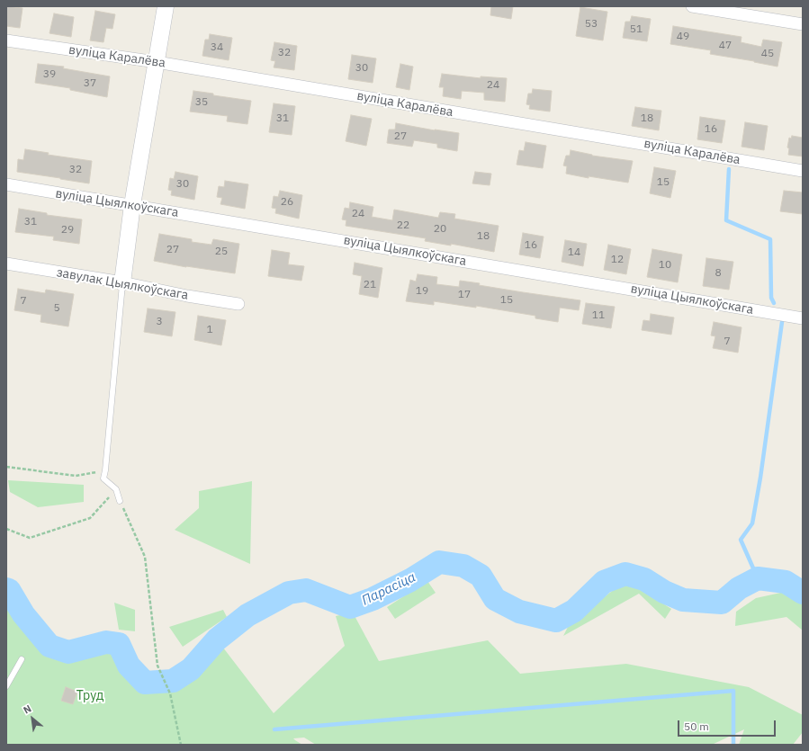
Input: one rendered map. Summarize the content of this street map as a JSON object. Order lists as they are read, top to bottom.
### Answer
{
  "streets": {
    "street": ["вуліца Каралёва", "вуліца Цыялкоўскага", "завулак Цыялкоўскага"]
  },
  "water": ["Парасіца"],
  "parks": ["Труд"],
  "house_numbers": [
    "53",
    "51",
    "49",
    "47",
    "34",
    "32",
    "45",
    "30",
    "39",
    "37",
    "24",
    "35",
    "31",
    "18",
    "16",
    "27",
    "32",
    "15",
    "30",
    "26",
    "24",
    "31",
    "22",
    "20",
    "29",
    "18",
    "16",
    "27",
    "25",
    "14",
    "12",
    "10",
    "8",
    "21",
    "19",
    "17",
    "15",
    "7",
    "5",
    "11",
    "3",
    "1",
    "7"
  ],
  "scale_bar": "50 m",
  "north": "top left"
}
